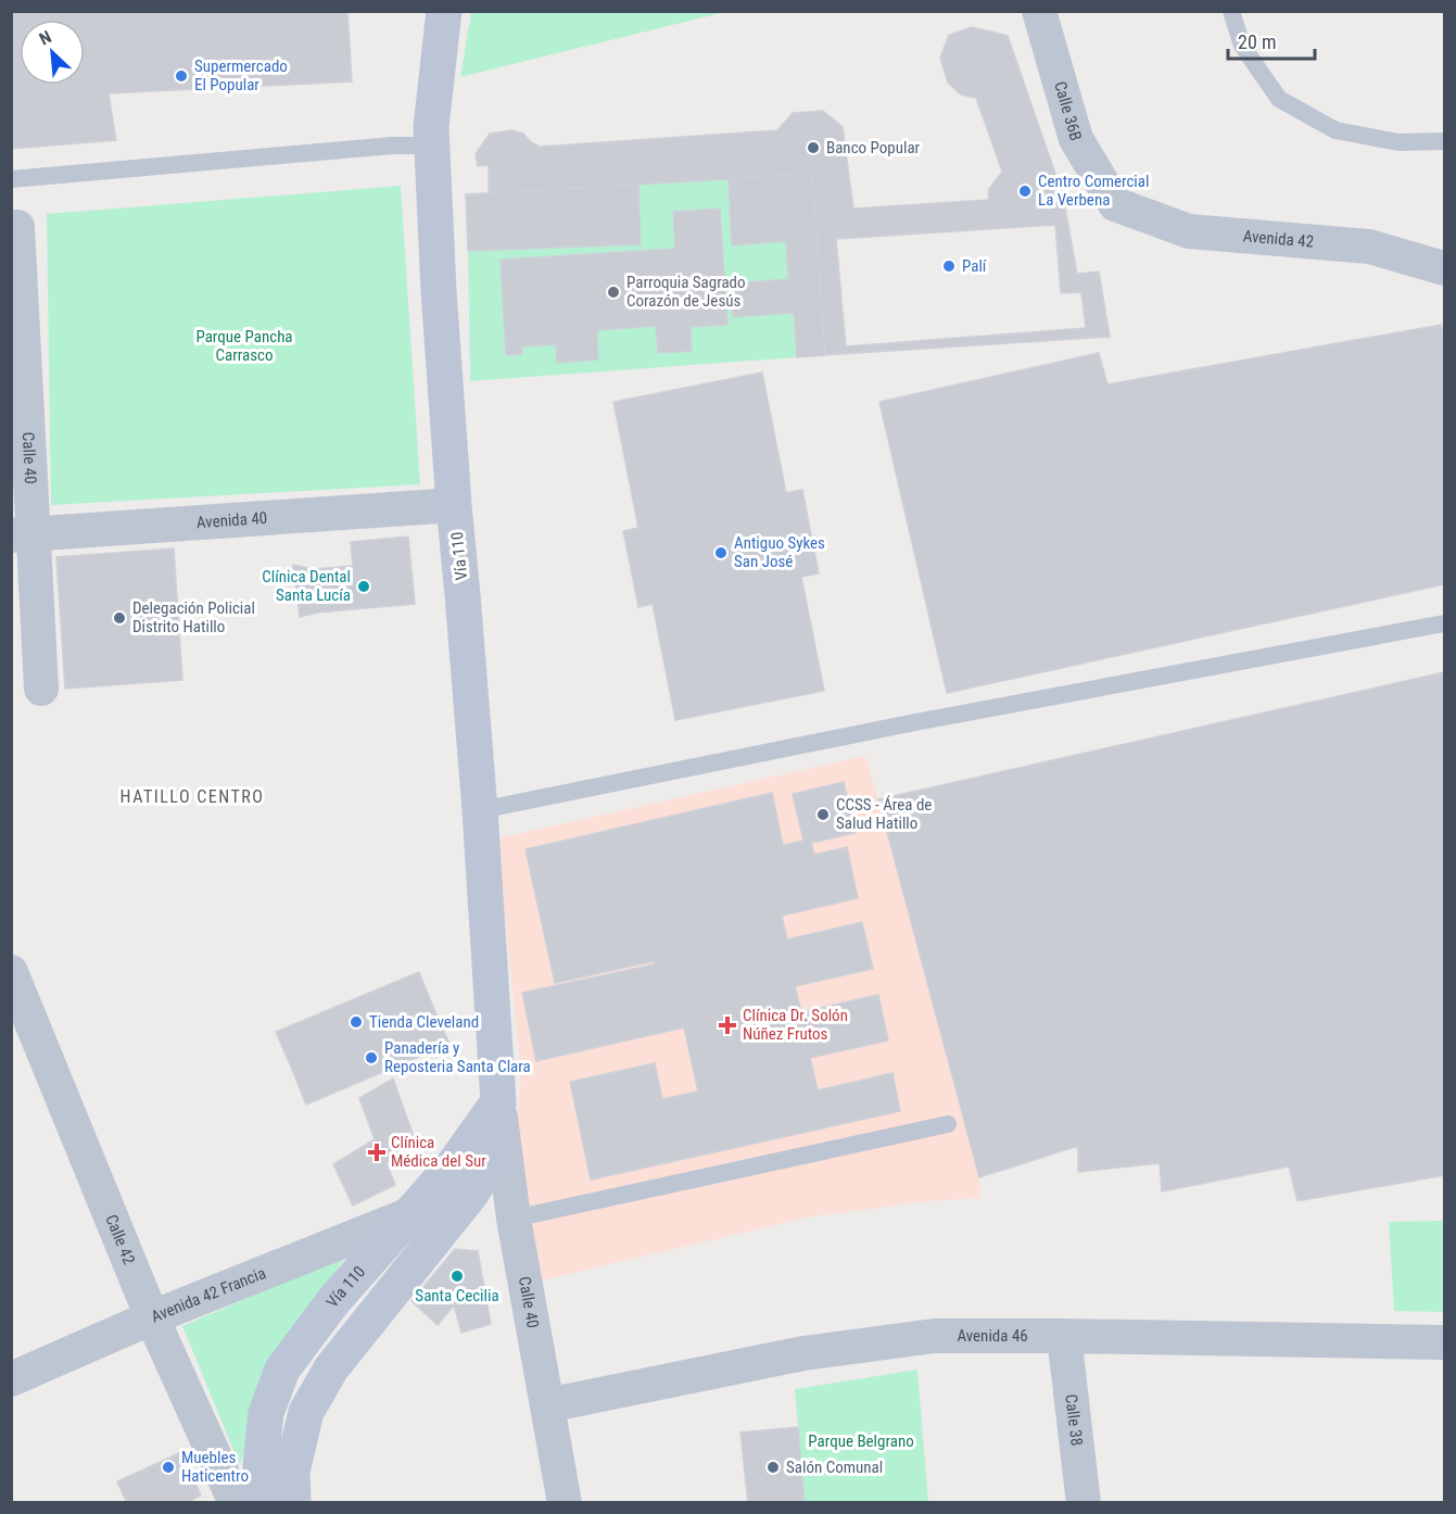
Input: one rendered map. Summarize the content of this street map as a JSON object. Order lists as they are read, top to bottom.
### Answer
{
  "streets": {
    "main road": ["Vía 110"],
    "street": [
      "Calle 36B",
      "Avenida 42",
      "Calle 40",
      "Avenida 40",
      "Calle 42",
      "Avenida 42 Francia",
      "Avenida 46",
      "Calle 38"
    ]
  },
  "crossings": [
    ["Calle 36B", "Avenida 42"],
    ["Calle 40", "Avenida 40"],
    ["Calle 40", "Vía 110"],
    ["Calle 40", "Avenida 46"],
    ["Avenida 40", "Vía 110"],
    ["Vía 110", "Avenida 42 Francia"],
    ["Calle 42", "Avenida 42 Francia"],
    ["Avenida 46", "Calle 38"]
  ],
  "districts": ["HATILLO CENTRO"],
  "parks": ["Parque Pancha Carrasco", "Parque Belgrano"],
  "places": {
    "other": [
      "Supermercado El Popular",
      "Banco Popular",
      "Centro Comercial La Verbena",
      "Palí",
      "Parroquia Sagrado Corazón de Jesús",
      "Antiguo Sykes San José",
      "Clínica Dental Santa Lucía",
      "Delegación Policial Distrito Hatillo",
      "CCSS - Área de Salud Hatillo",
      "Tienda Cleveland",
      "Panadería y Reposteria Santa Clara",
      "Santa Cecilia",
      "Muebles Haticentro",
      "Salón Comunal"
    ],
    "health": ["Clínica Dr. Solón Núñez Frutos", "Clínica Médica del Sur"]
  },
  "scale_bar": "20 m",
  "north": "top left"
}
